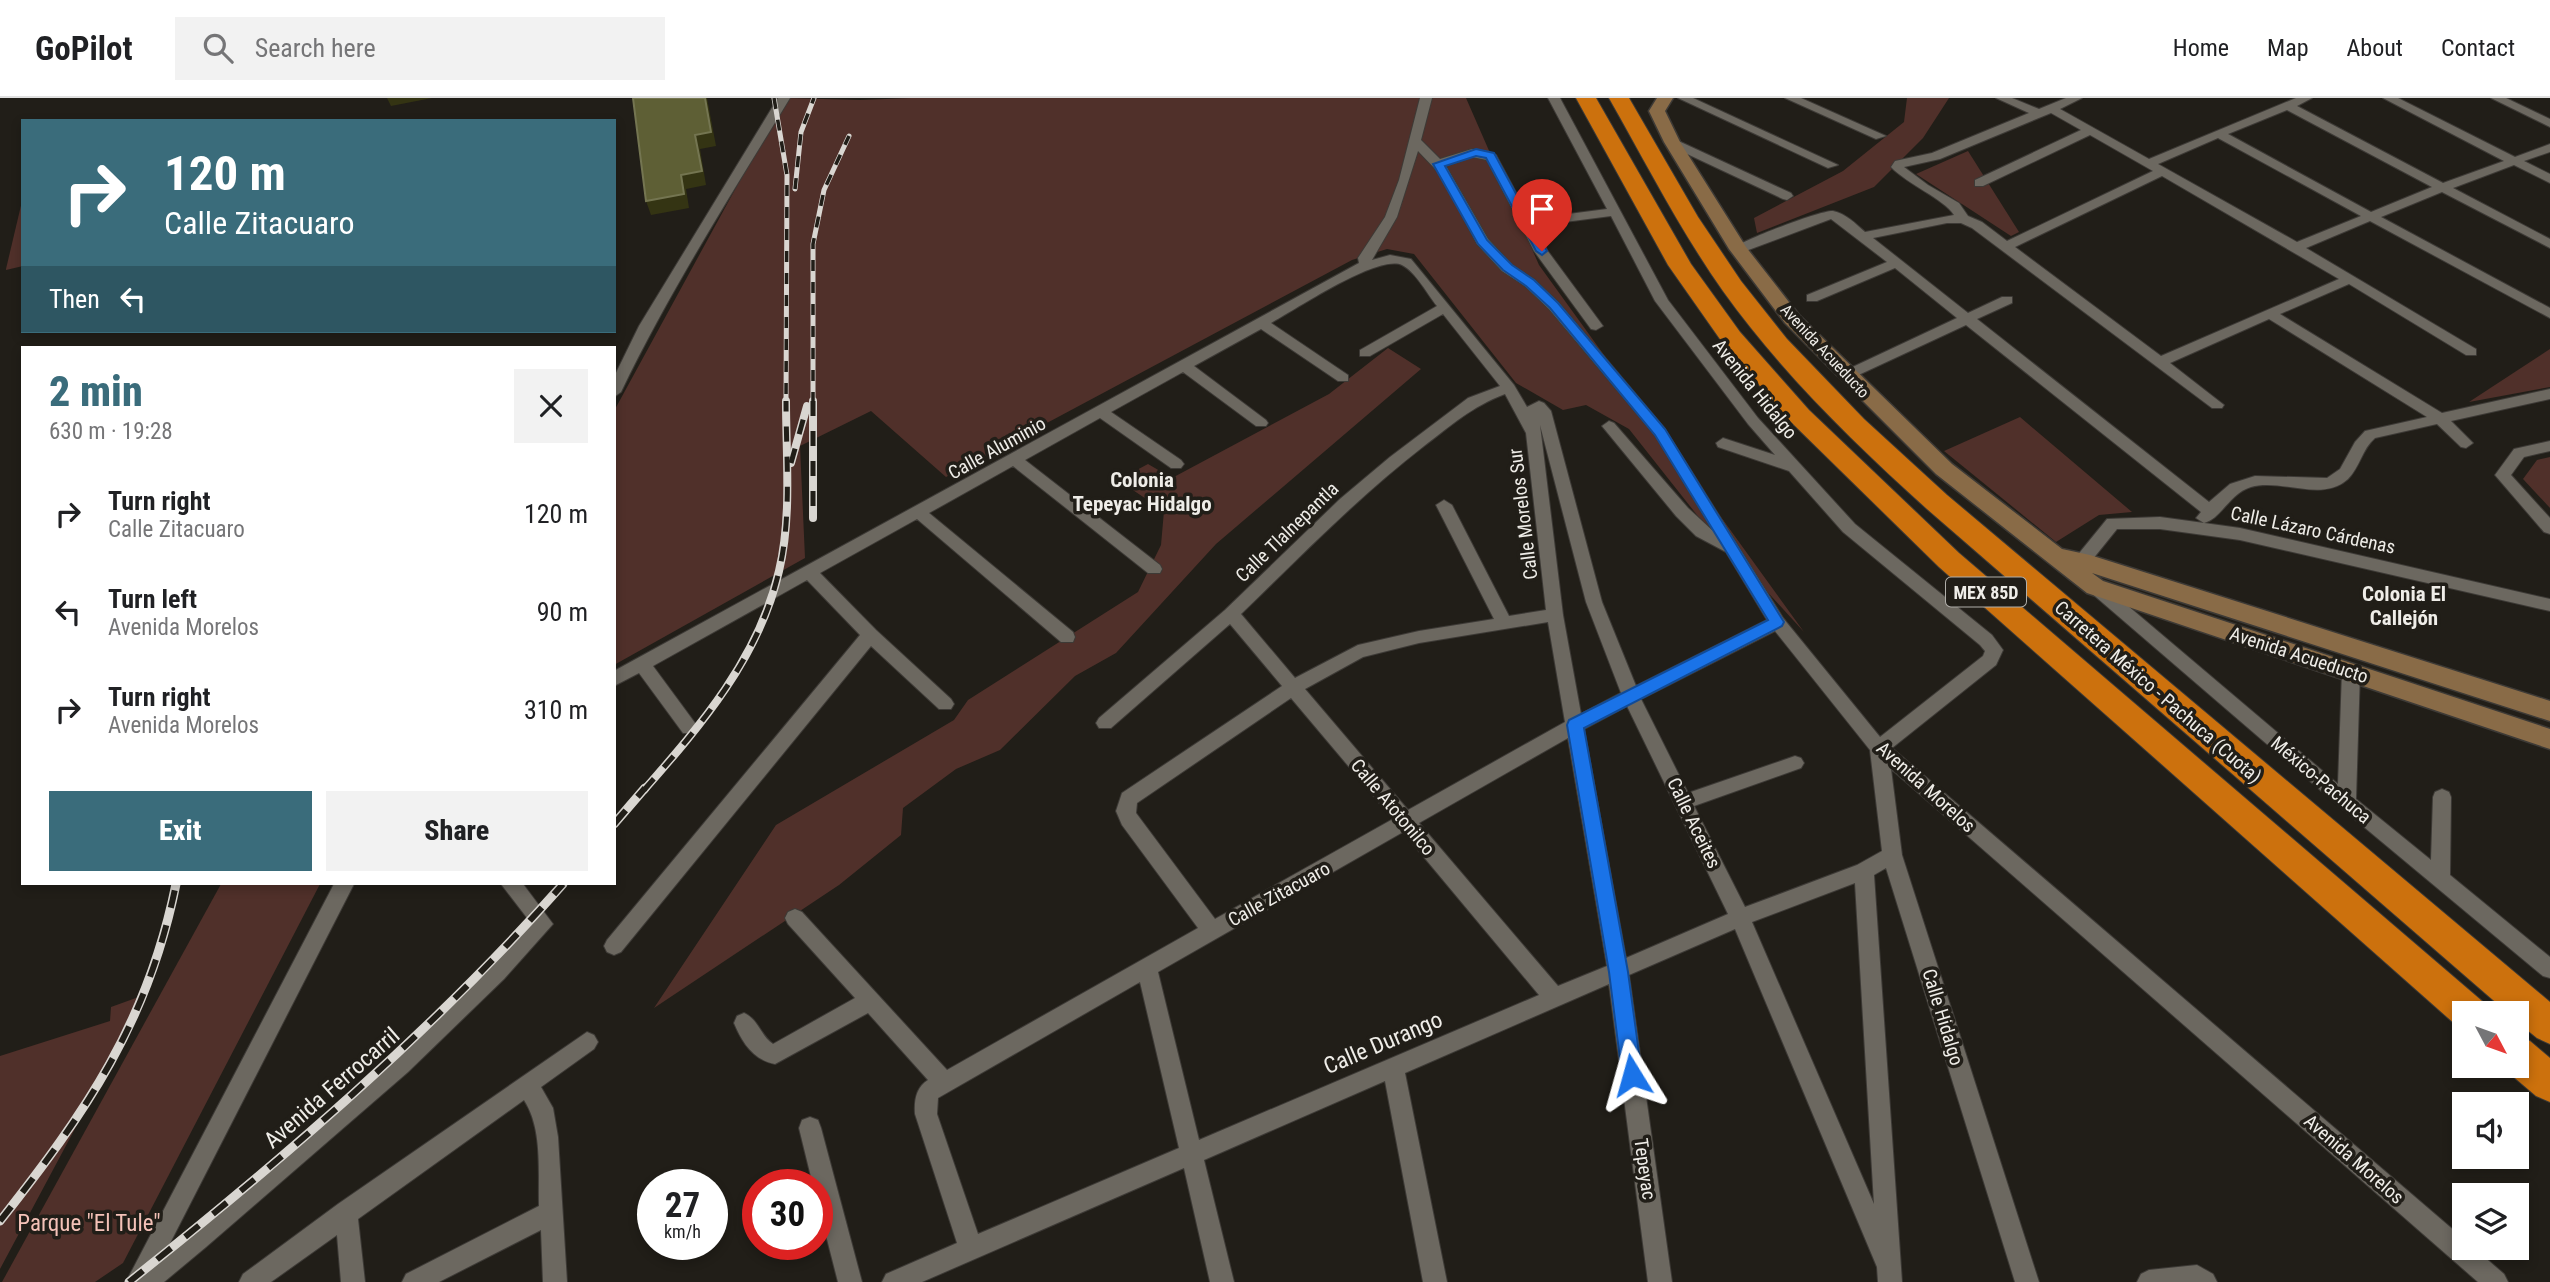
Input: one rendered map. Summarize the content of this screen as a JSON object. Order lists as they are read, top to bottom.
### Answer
{
  "streets": {
    "highway": ["MEX 85D", "Carretera México - Pachuca (Cuota)"],
    "street": [
      "Avenida Acueducto",
      "Avenida Hidalgo",
      "Calle Aluminio",
      "Calle Morelos Sur",
      "Calle Lázaro Cárdenas",
      "Calle Tlalnepantla",
      "México-Pachuca",
      "Avenida Morelos",
      "Calle Atotonilco",
      "Calle Aceites",
      "Calle Zitacuaro",
      "Calle Hidalgo",
      "Calle Durango",
      "Avenida Ferrocarril",
      "Tepeyac"
    ]
  },
  "crossings": [
    ["Avenida Acueducto", "Calle Lázaro Cárdenas"],
    ["Avenida Acueducto", "México-Pachuca"],
    ["Avenida Hidalgo", "Avenida Morelos"],
    ["Avenida Hidalgo", "Calle Hidalgo"],
    ["Calle Aluminio", "Calle Morelos Sur"],
    ["Calle Morelos Sur", "Calle Tlalnepantla"],
    ["Calle Morelos Sur", "Calle Aceites"],
    ["Calle Morelos Sur", "Calle Zitacuaro"],
    ["Calle Morelos Sur", "Tepeyac"],
    ["Calle Tlalnepantla", "Calle Atotonilco"],
    ["Avenida Morelos", "Calle Zitacuaro"],
    ["Avenida Morelos", "Calle Hidalgo"],
    ["Calle Atotonilco", "Calle Zitacuaro"],
    ["Calle Atotonilco", "Calle Durango"],
    ["Calle Aceites", "Calle Zitacuaro"],
    ["Calle Aceites", "Calle Durango"],
    ["Calle Zitacuaro", "Calle Durango"],
    ["Calle Zitacuaro", "Tepeyac"],
    ["Calle Hidalgo", "Calle Durango"],
    ["Calle Durango", "Tepeyac"]
  ],
  "districts": ["Colonia Tepeyac Hidalgo", "Colonia El Callejón"],
  "parks": ["Parque \"El Tule\""],
  "north": "bottom right",
  "page": {
    "header": "GoPilot",
    "search": "Search here",
    "nav": [
      "Home",
      "Map",
      "About",
      "Contact"
    ],
    "turn": ["120 m", "Calle Zitacuaro"],
    "then": "Then",
    "heading": ["2 min", "630 m · 19:28"],
    "list": [
      {
        "name": "Turn right",
        "note": "Calle Zitacuaro",
        "value": "120 m"
      },
      {
        "name": "Turn left",
        "note": "Avenida Morelos",
        "value": "90 m"
      },
      {
        "name": "Turn right",
        "note": "Avenida Morelos",
        "value": "310 m"
      }
    ],
    "buttons": ["Exit", "Share"],
    "speed": "27 km/h",
    "limit": "30"
  }
}
